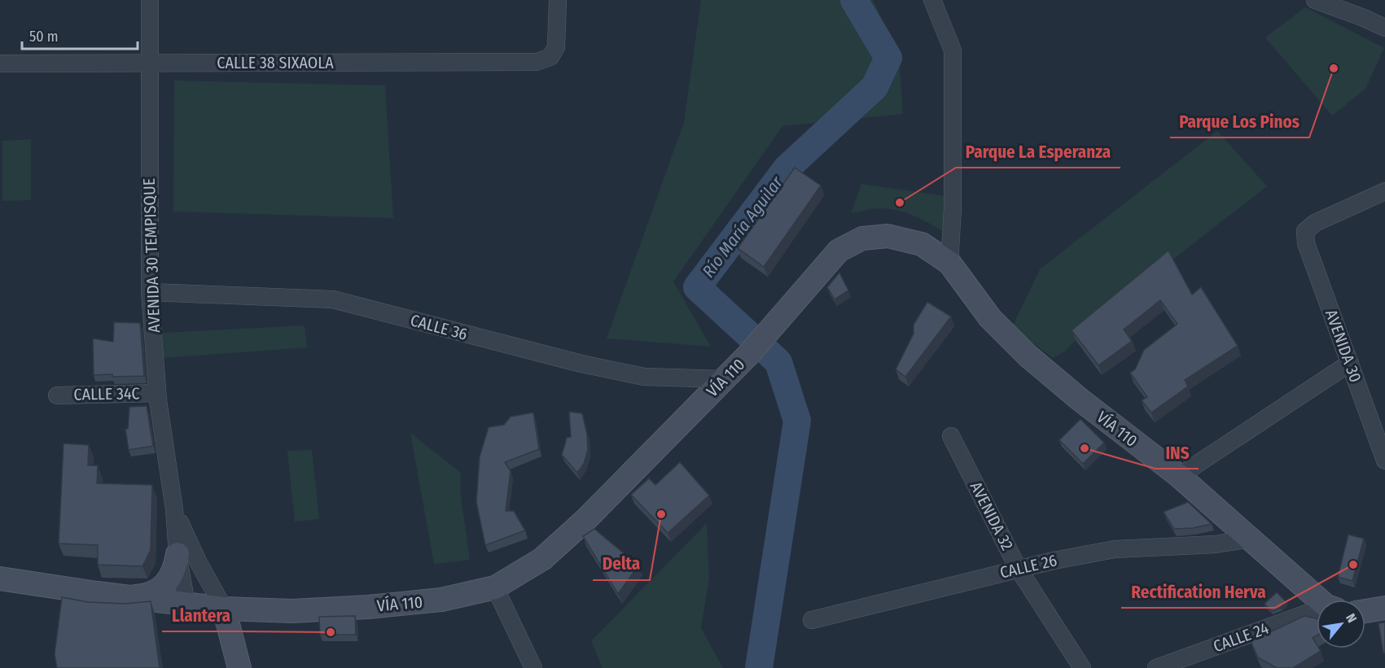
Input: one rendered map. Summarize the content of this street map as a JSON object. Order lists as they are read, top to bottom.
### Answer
{
  "streets": {
    "main road": ["VÍA 110"],
    "street": [
      "CALLE 38 SIXAOLA",
      "AVENIDA 30 TEMPISQUE",
      "CALLE 36",
      "AVENIDA 30",
      "CALLE 34C",
      "AVENIDA 32",
      "CALLE 26",
      "CALLE 24"
    ]
  },
  "crossings": [
    ["CALLE 38 SIXAOLA", "AVENIDA 30 TEMPISQUE"],
    ["AVENIDA 30 TEMPISQUE", "CALLE 36"],
    ["AVENIDA 30 TEMPISQUE", "VÍA 110"],
    ["AVENIDA 30 TEMPISQUE", "CALLE 34C"],
    ["CALLE 36", "VÍA 110"],
    ["VÍA 110", "CALLE 26"],
    ["AVENIDA 32", "CALLE 26"]
  ],
  "water": ["Río María Aguilar"],
  "places": [
    "Parque Los Pinos",
    "Parque La Esperanza",
    "INS",
    "Delta",
    "Rectification Herva",
    "Llantera"
  ],
  "scale_bar": "50 m",
  "north": "top right"
}
